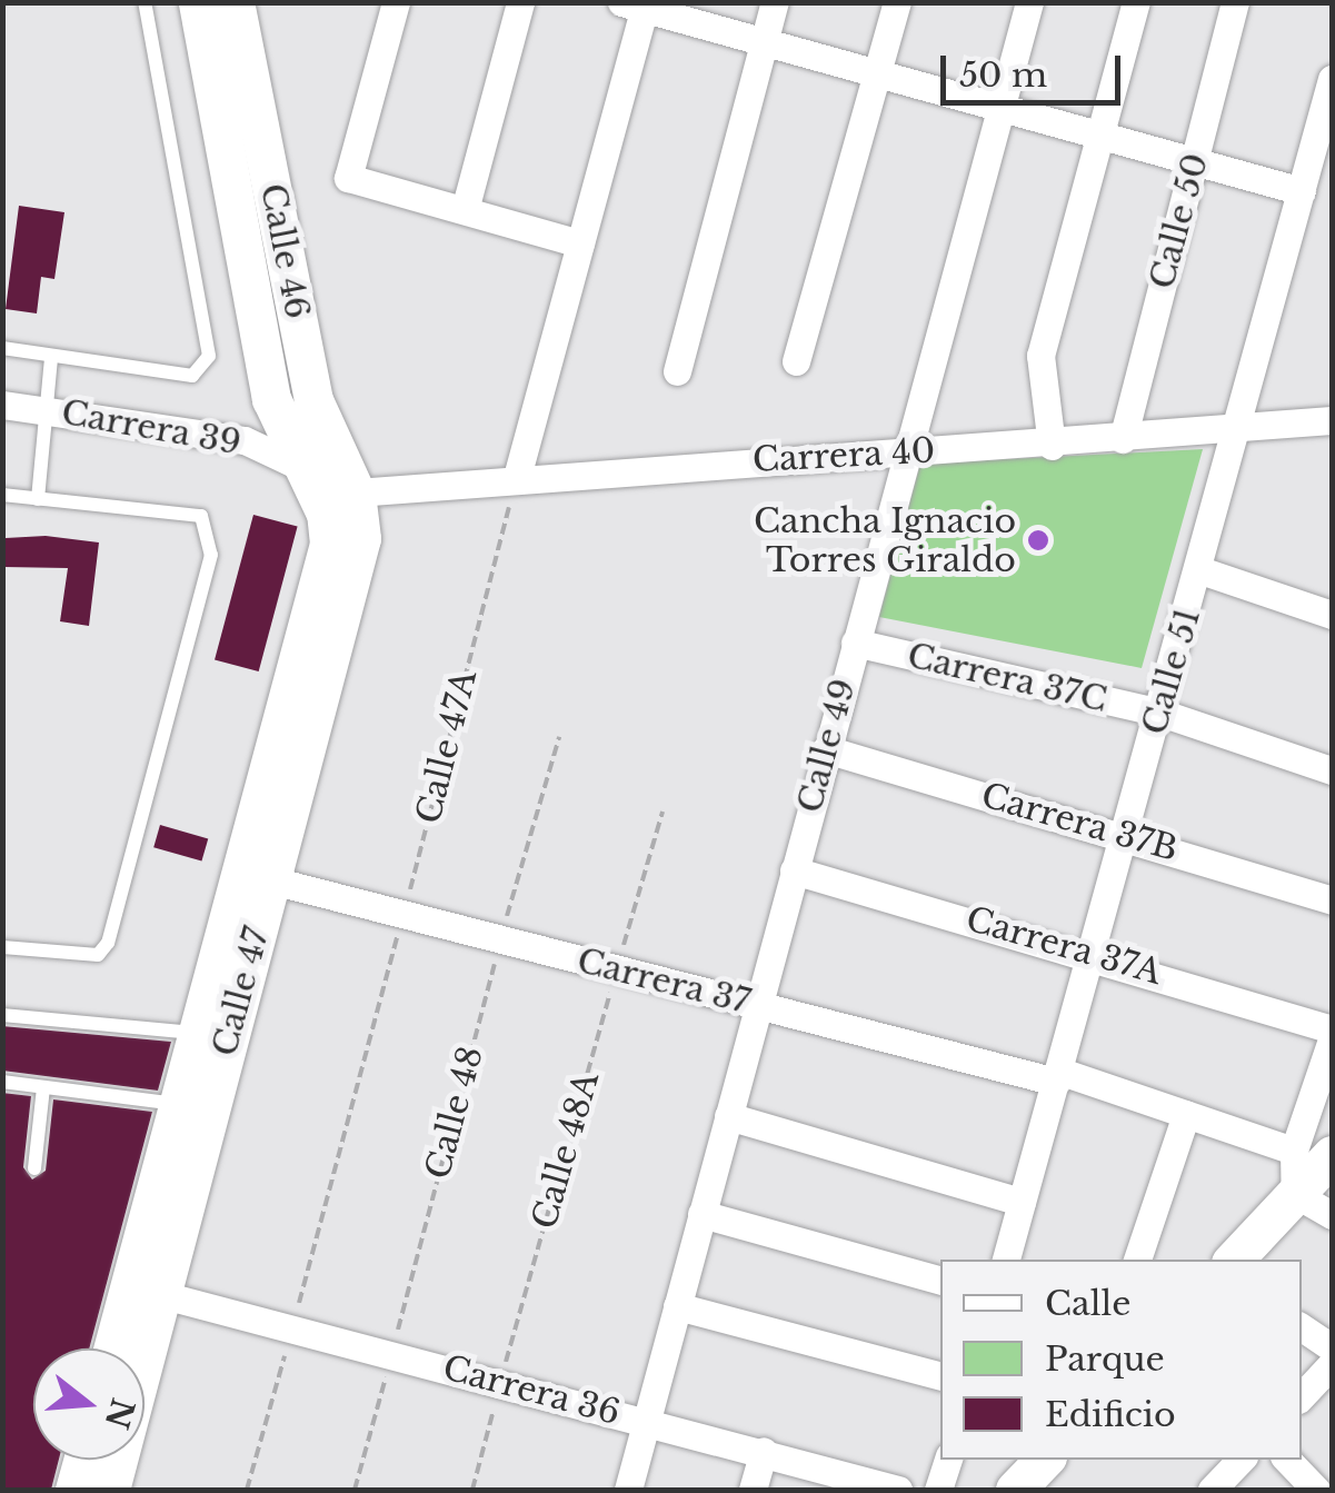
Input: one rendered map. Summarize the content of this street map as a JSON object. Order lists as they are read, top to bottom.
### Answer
{
  "streets": {
    "main road": ["Calle 46", "Calle 47"],
    "street": [
      "Calle 50",
      "Carrera 39",
      "Carrera 40",
      "Calle 51",
      "Carrera 37C",
      "Calle 49",
      "Carrera 37B",
      "Carrera 37A",
      "Carrera 37",
      "Carrera 36"
    ],
    "path": ["Calle 47A", "Calle 48", "Calle 48A"]
  },
  "crossings": [
    ["Calle 50", "Carrera 40"],
    ["Calle 46", "Carrera 39"],
    ["Calle 46", "Carrera 40"],
    ["Calle 46", "Calle 47"],
    ["Carrera 39", "Carrera 40"],
    ["Carrera 39", "Calle 47"],
    ["Carrera 40", "Calle 51"],
    ["Carrera 40", "Calle 49"],
    ["Carrera 40", "Calle 47A"],
    ["Carrera 40", "Calle 47"],
    ["Calle 51", "Carrera 37C"],
    ["Calle 51", "Carrera 37B"],
    ["Calle 51", "Carrera 37A"],
    ["Calle 51", "Carrera 37"],
    ["Carrera 37C", "Calle 49"],
    ["Calle 49", "Carrera 37B"],
    ["Calle 49", "Carrera 37A"],
    ["Calle 49", "Carrera 37"],
    ["Calle 49", "Carrera 36"],
    ["Calle 47A", "Carrera 37"],
    ["Calle 47A", "Carrera 36"],
    ["Carrera 37", "Calle 47"],
    ["Carrera 37", "Calle 48"],
    ["Carrera 37", "Calle 48A"],
    ["Calle 47", "Carrera 36"],
    ["Calle 48", "Carrera 36"],
    ["Calle 48A", "Carrera 36"]
  ],
  "places": ["Cancha Ignacio Torres Giraldo"],
  "legend": ["Calle", "Parque", "Edificio"],
  "scale_bar": "50 m",
  "north": "right"
}
